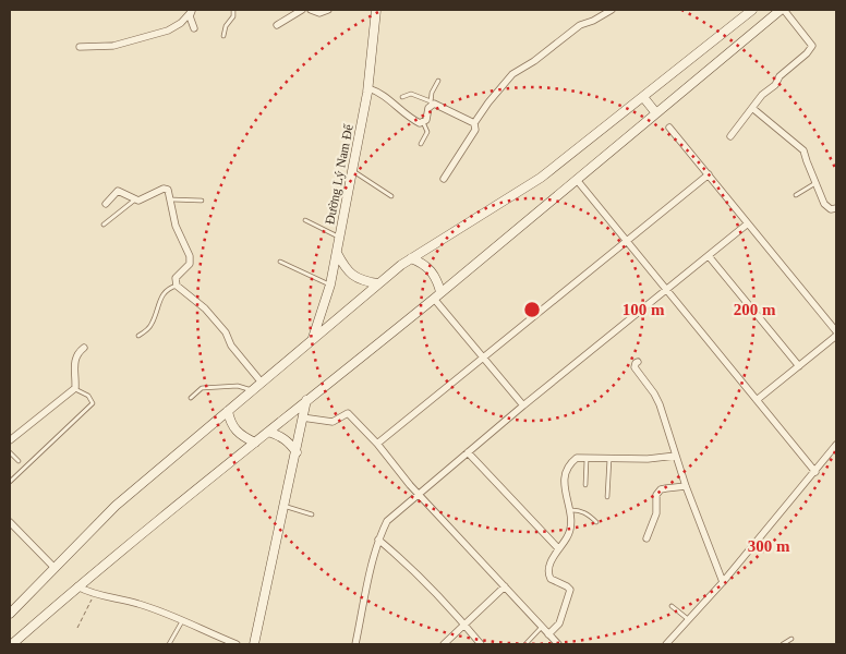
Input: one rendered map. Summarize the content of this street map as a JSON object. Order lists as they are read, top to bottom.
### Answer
{
  "streets": {
    "street": ["Đường Lý Nam Đế"]
  },
  "rings": ["100 m", "200 m", "300 m"]
}
